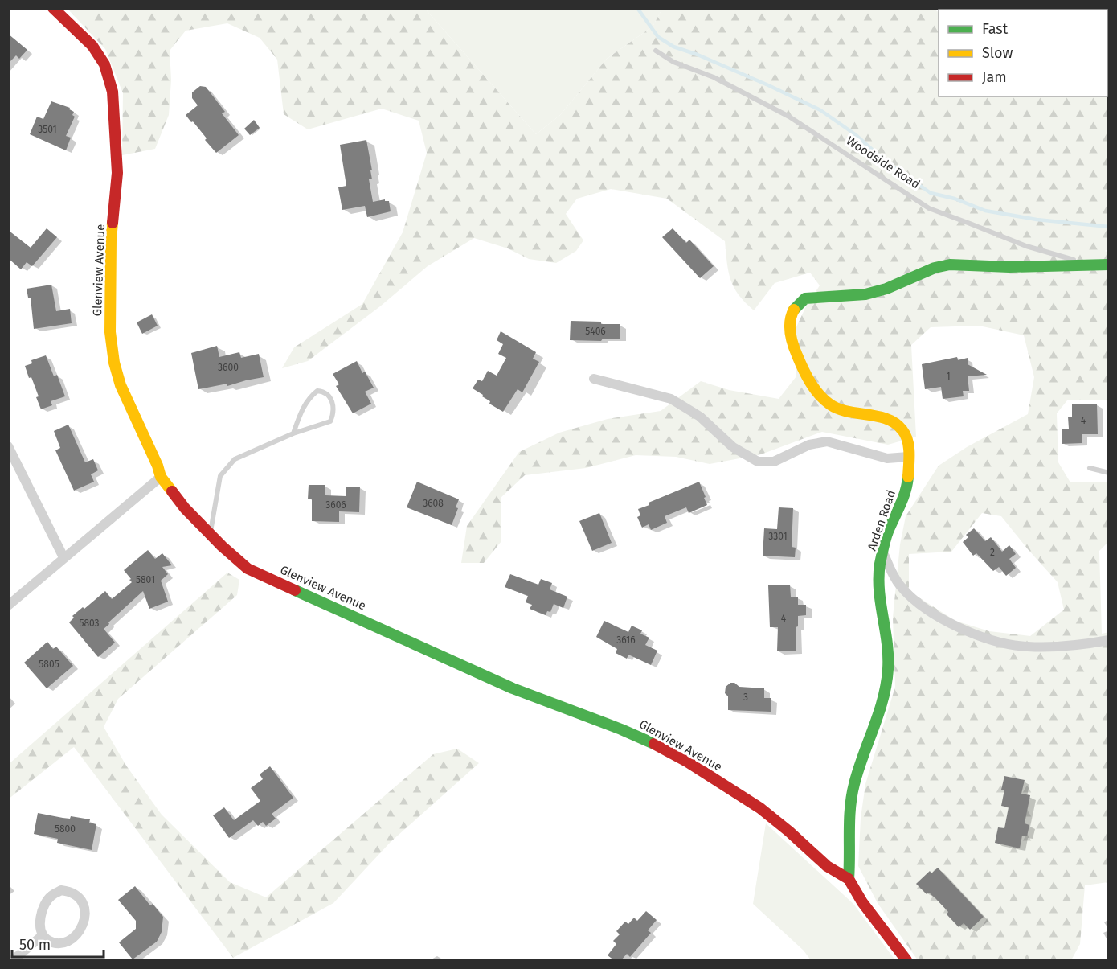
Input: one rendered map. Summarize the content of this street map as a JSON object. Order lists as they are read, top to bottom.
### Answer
{
  "streets": {
    "street": ["Woodside Road", "Glenview Avenue", "Arden Road"]
  },
  "crossings": [
    ["Woodside Road", "Arden Road"],
    ["Glenview Avenue", "Arden Road"]
  ],
  "house_numbers": [
    "3501",
    "5406",
    "3600",
    "1",
    "4",
    "3608",
    "3606",
    "3301",
    "2",
    "5801",
    "4",
    "5803",
    "3616",
    "5805",
    "3",
    "5800"
  ],
  "legend": ["Fast", "Slow", "Jam"],
  "scale_bar": "50 m"
}
